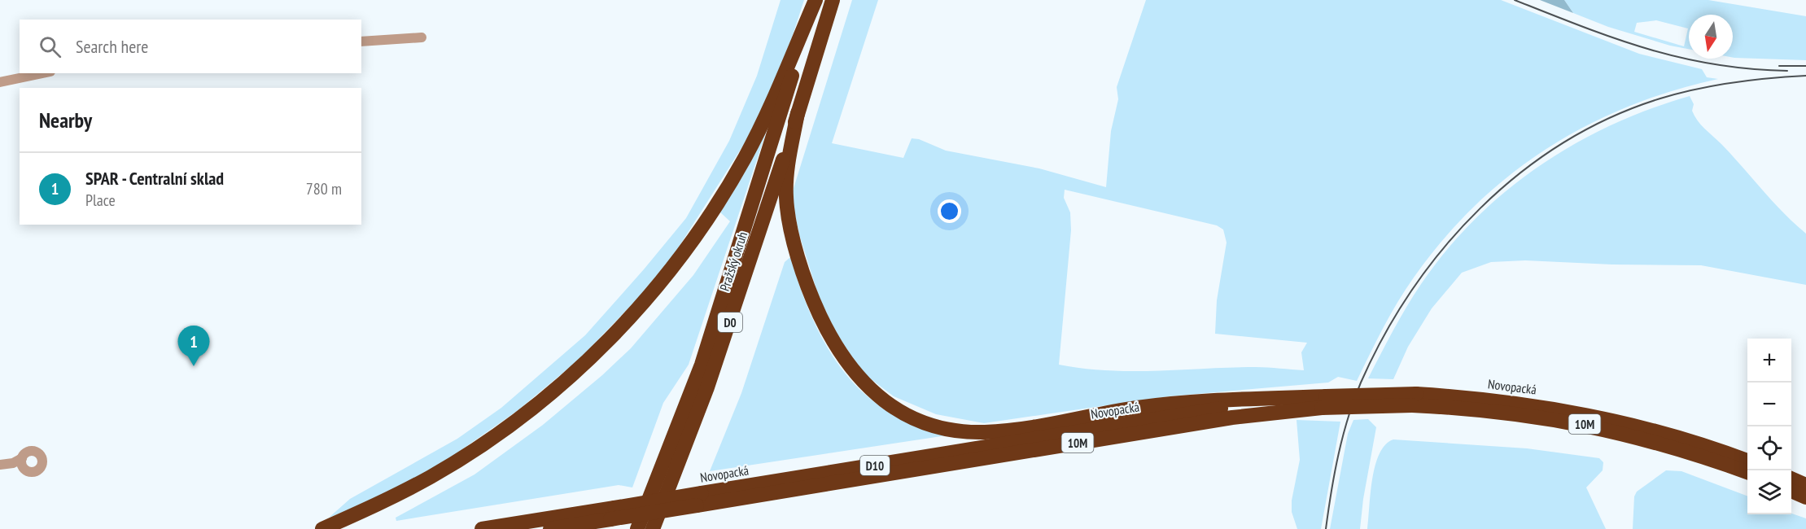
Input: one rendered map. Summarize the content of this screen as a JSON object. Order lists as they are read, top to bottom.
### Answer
{
  "streets": {
    "highway": [
      "Pražský okruh",
      "D0",
      "Novopacká",
      "10M",
      "D10"
    ]
  },
  "north": "bottom",
  "page": {
    "search": "Search here",
    "heading": "Nearby",
    "list": [
      {
        "mark": "1",
        "name": "SPAR - Centralní sklad",
        "note": "Place",
        "value": "780 m"
      }
    ],
    "pins": "1",
    "map_buttons": ["+", "−"]
  }
}
